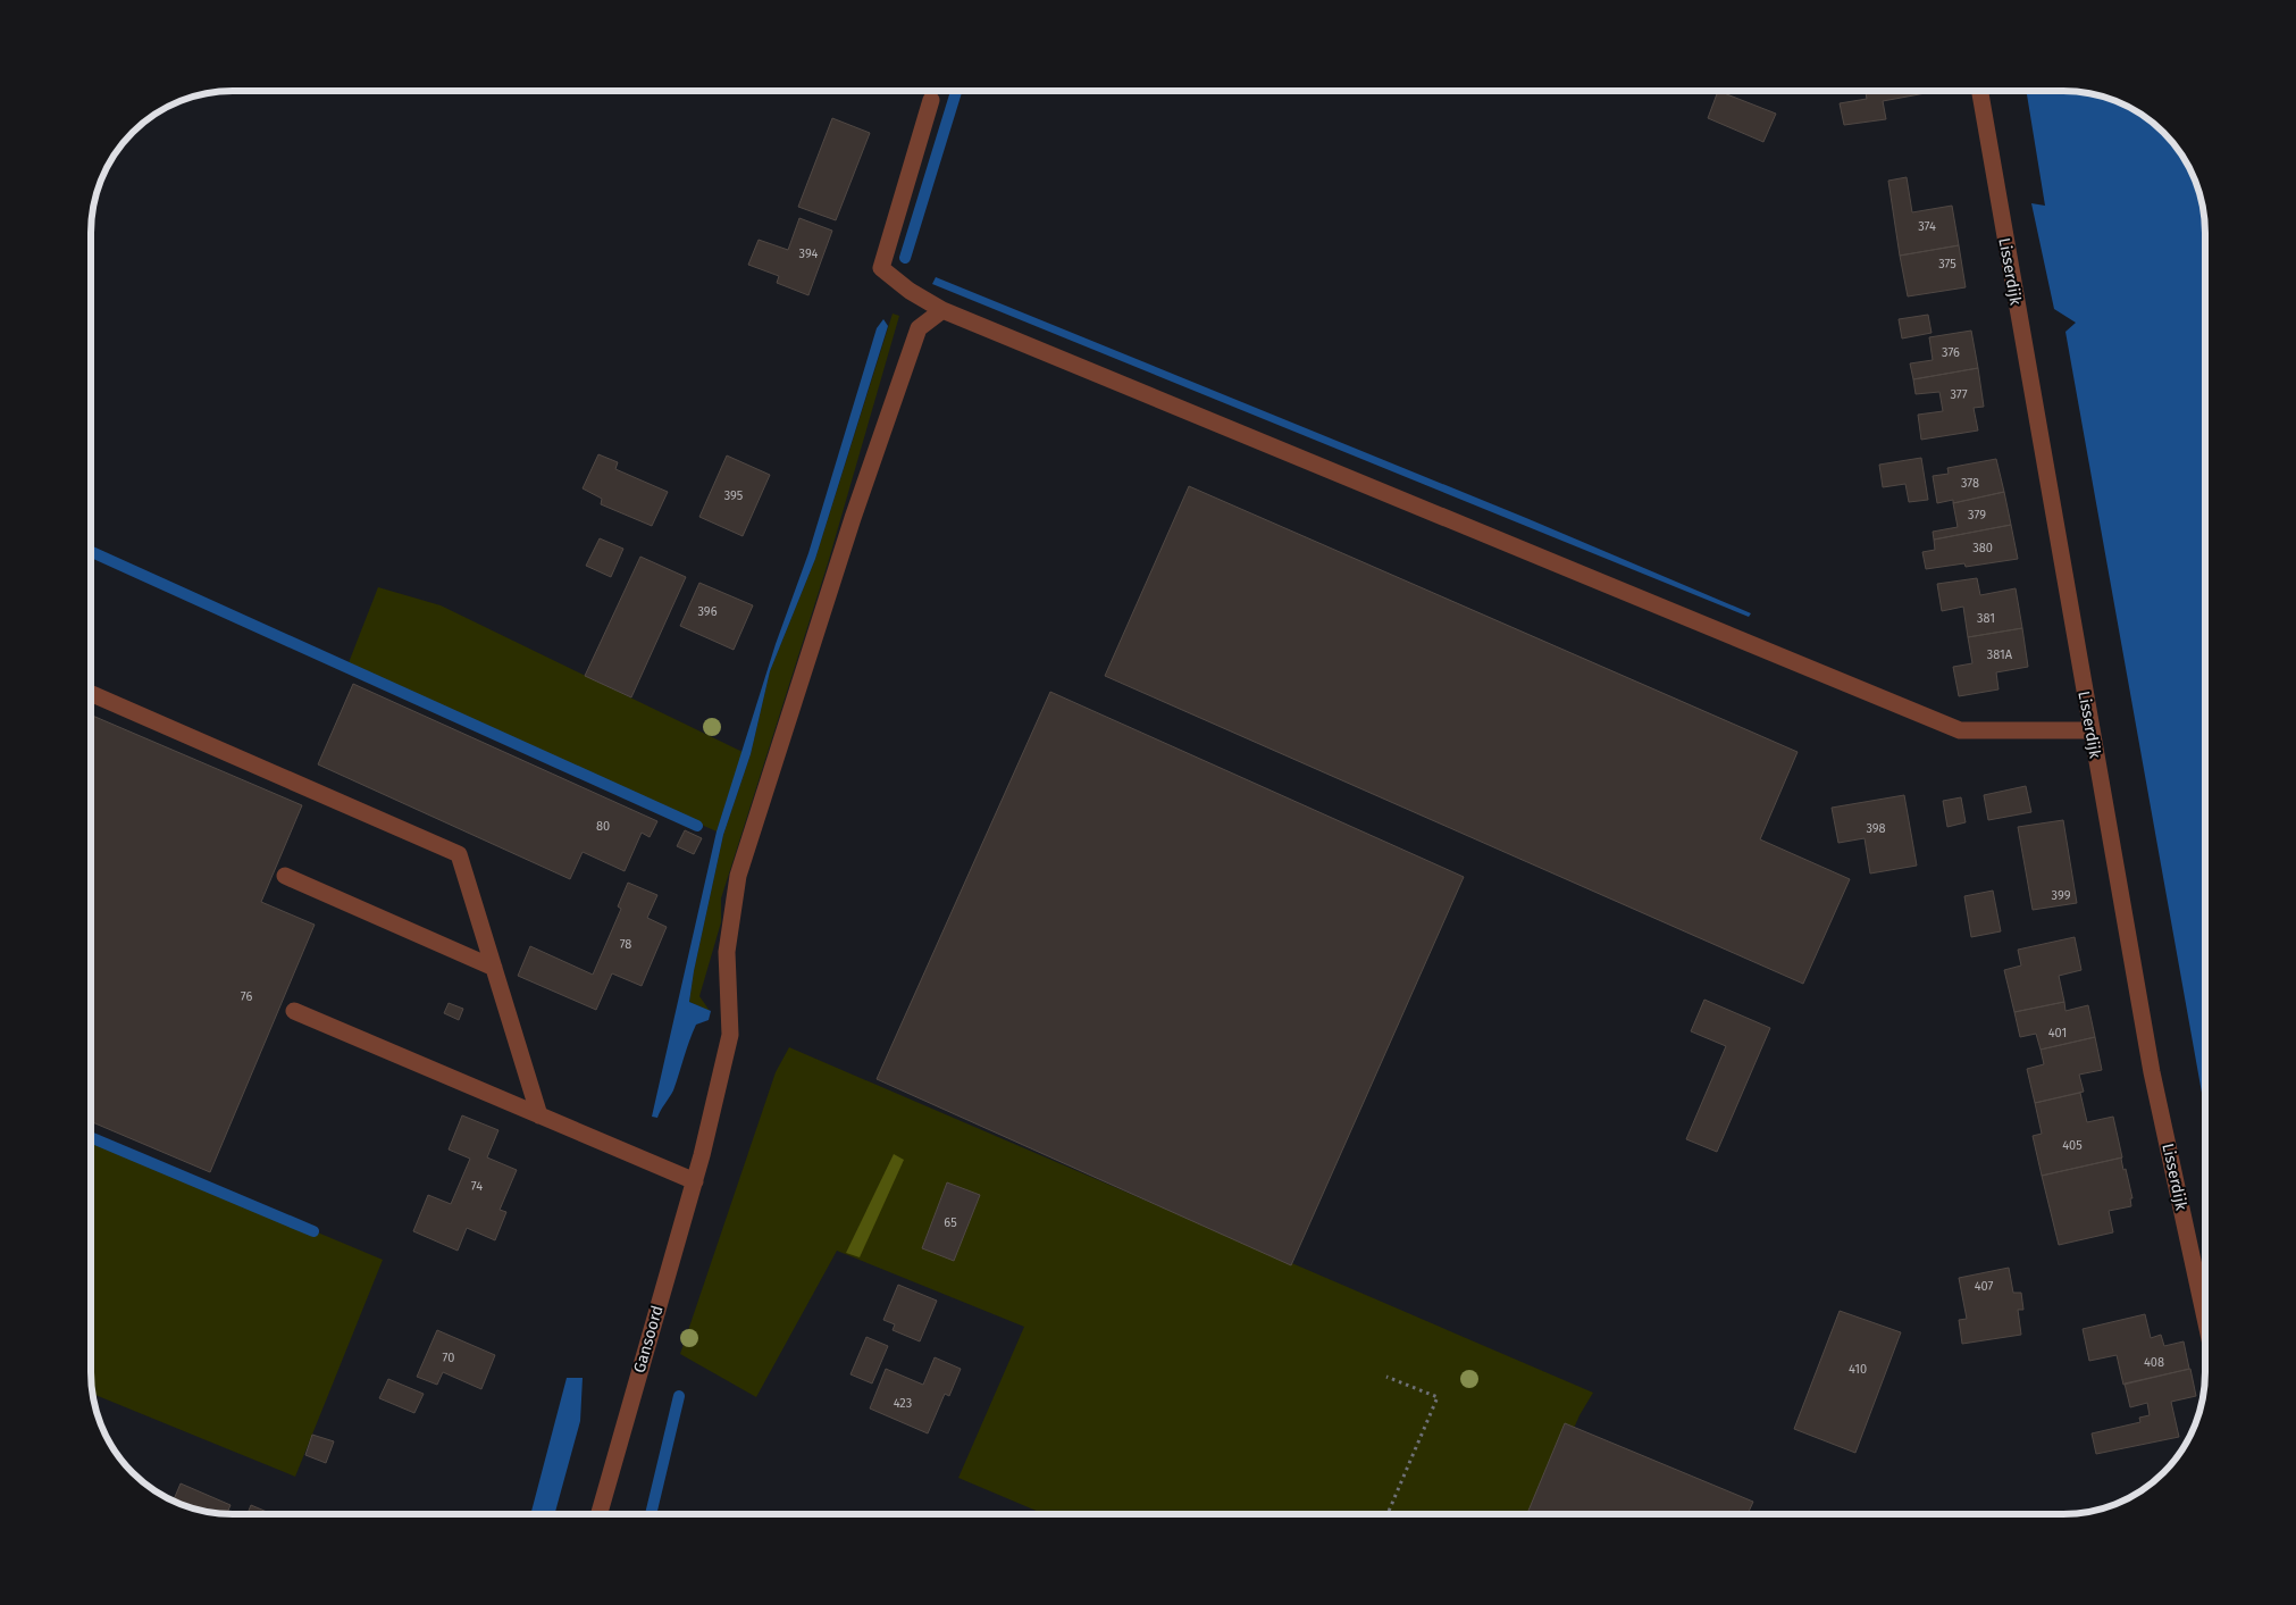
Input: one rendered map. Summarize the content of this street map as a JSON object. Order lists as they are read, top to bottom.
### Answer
{
  "streets": {
    "street": ["Lisserdijk", "Gansoord"]
  },
  "house_numbers": [
    "374",
    "394",
    "375",
    "376",
    "377",
    "378",
    "395",
    "379",
    "380",
    "396",
    "381",
    "381A",
    "80",
    "398",
    "399",
    "78",
    "76",
    "401",
    "405",
    "74",
    "65",
    "407",
    "70",
    "408",
    "410",
    "423"
  ]
}
